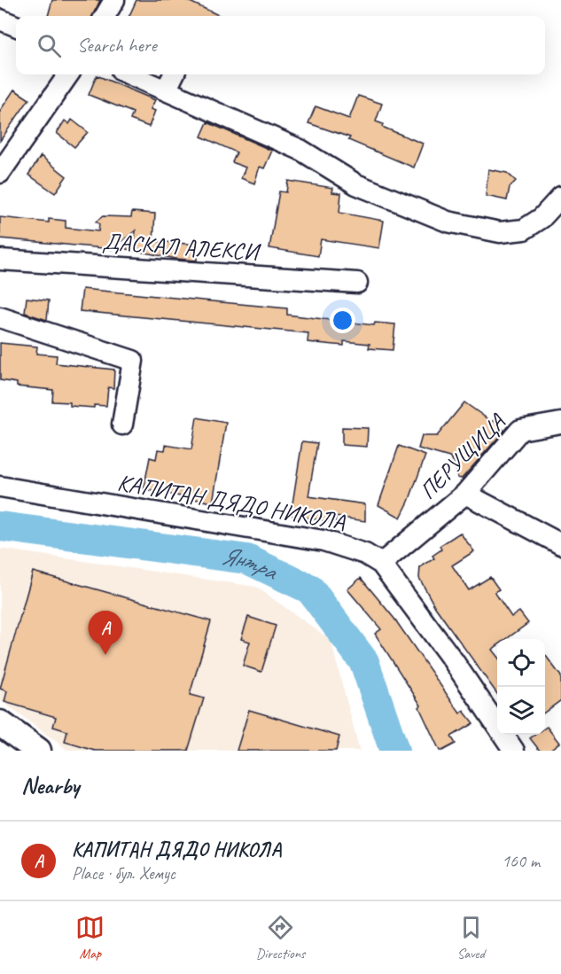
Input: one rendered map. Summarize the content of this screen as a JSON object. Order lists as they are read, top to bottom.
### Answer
{
  "streets": {
    "street": ["ДАСКАЛ АЛЕКСИ", "ПЕРУЩИЦА", "КАПИТАН ДЯДО НИКОЛА"]
  },
  "crossings": [
    ["ПЕРУЩИЦА", "КАПИТАН ДЯДО НИКОЛА"]
  ],
  "water": ["Янтра"],
  "page": {
    "search": "Search here",
    "pins": "A",
    "heading": "Nearby",
    "list": [
      {
        "mark": "A",
        "name": "КАПИТАН ДЯДО НИКОЛА",
        "note": "Place · бул. Хемус",
        "value": "160 m"
      }
    ],
    "nav": ["Map", "Directions", "Saved"]
  }
}
